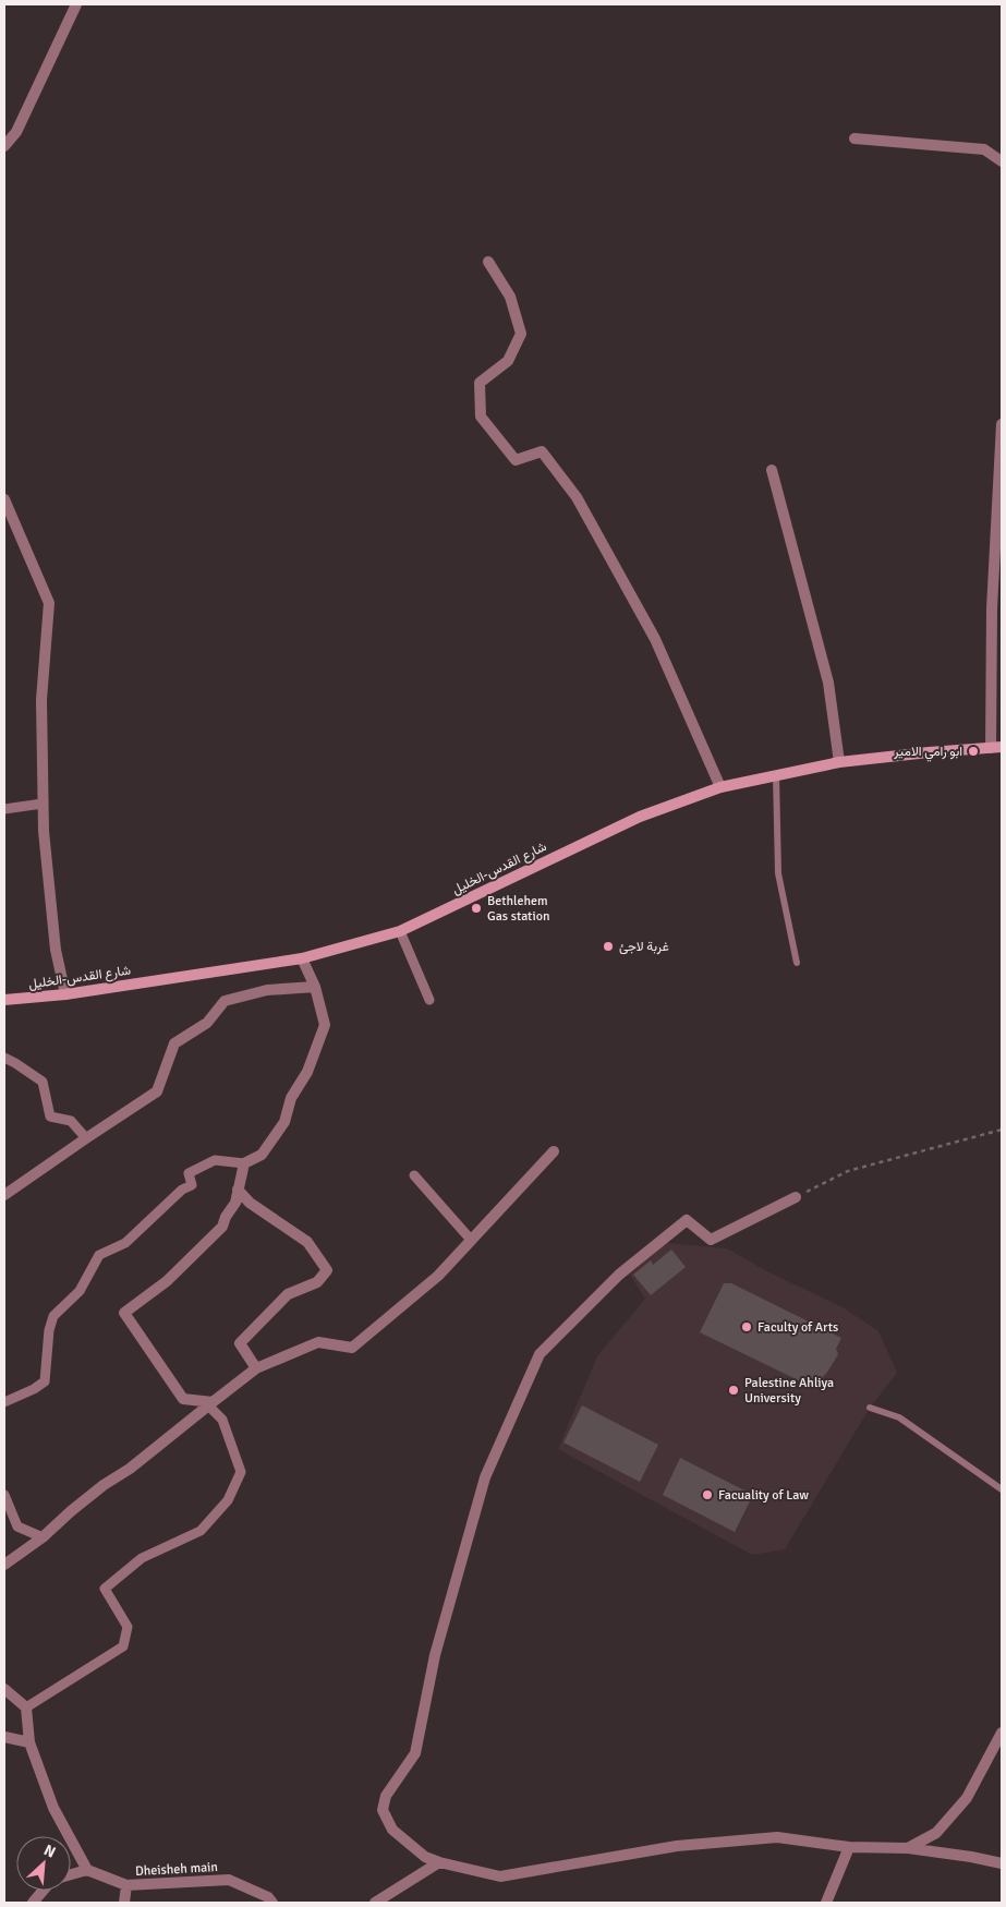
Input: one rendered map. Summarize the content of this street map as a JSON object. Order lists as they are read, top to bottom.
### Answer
{
  "streets": {
    "main road": ["شارع القدس-الخليل"],
    "street": ["Dheisheh main"]
  },
  "places": [
    "ابو رامي الامير",
    "Bethlehem Gas station",
    "غربة لاجئ",
    "Faculty of Arts",
    "Palestine Ahliya University",
    "Facuality of Law"
  ],
  "north": "top right"
}
